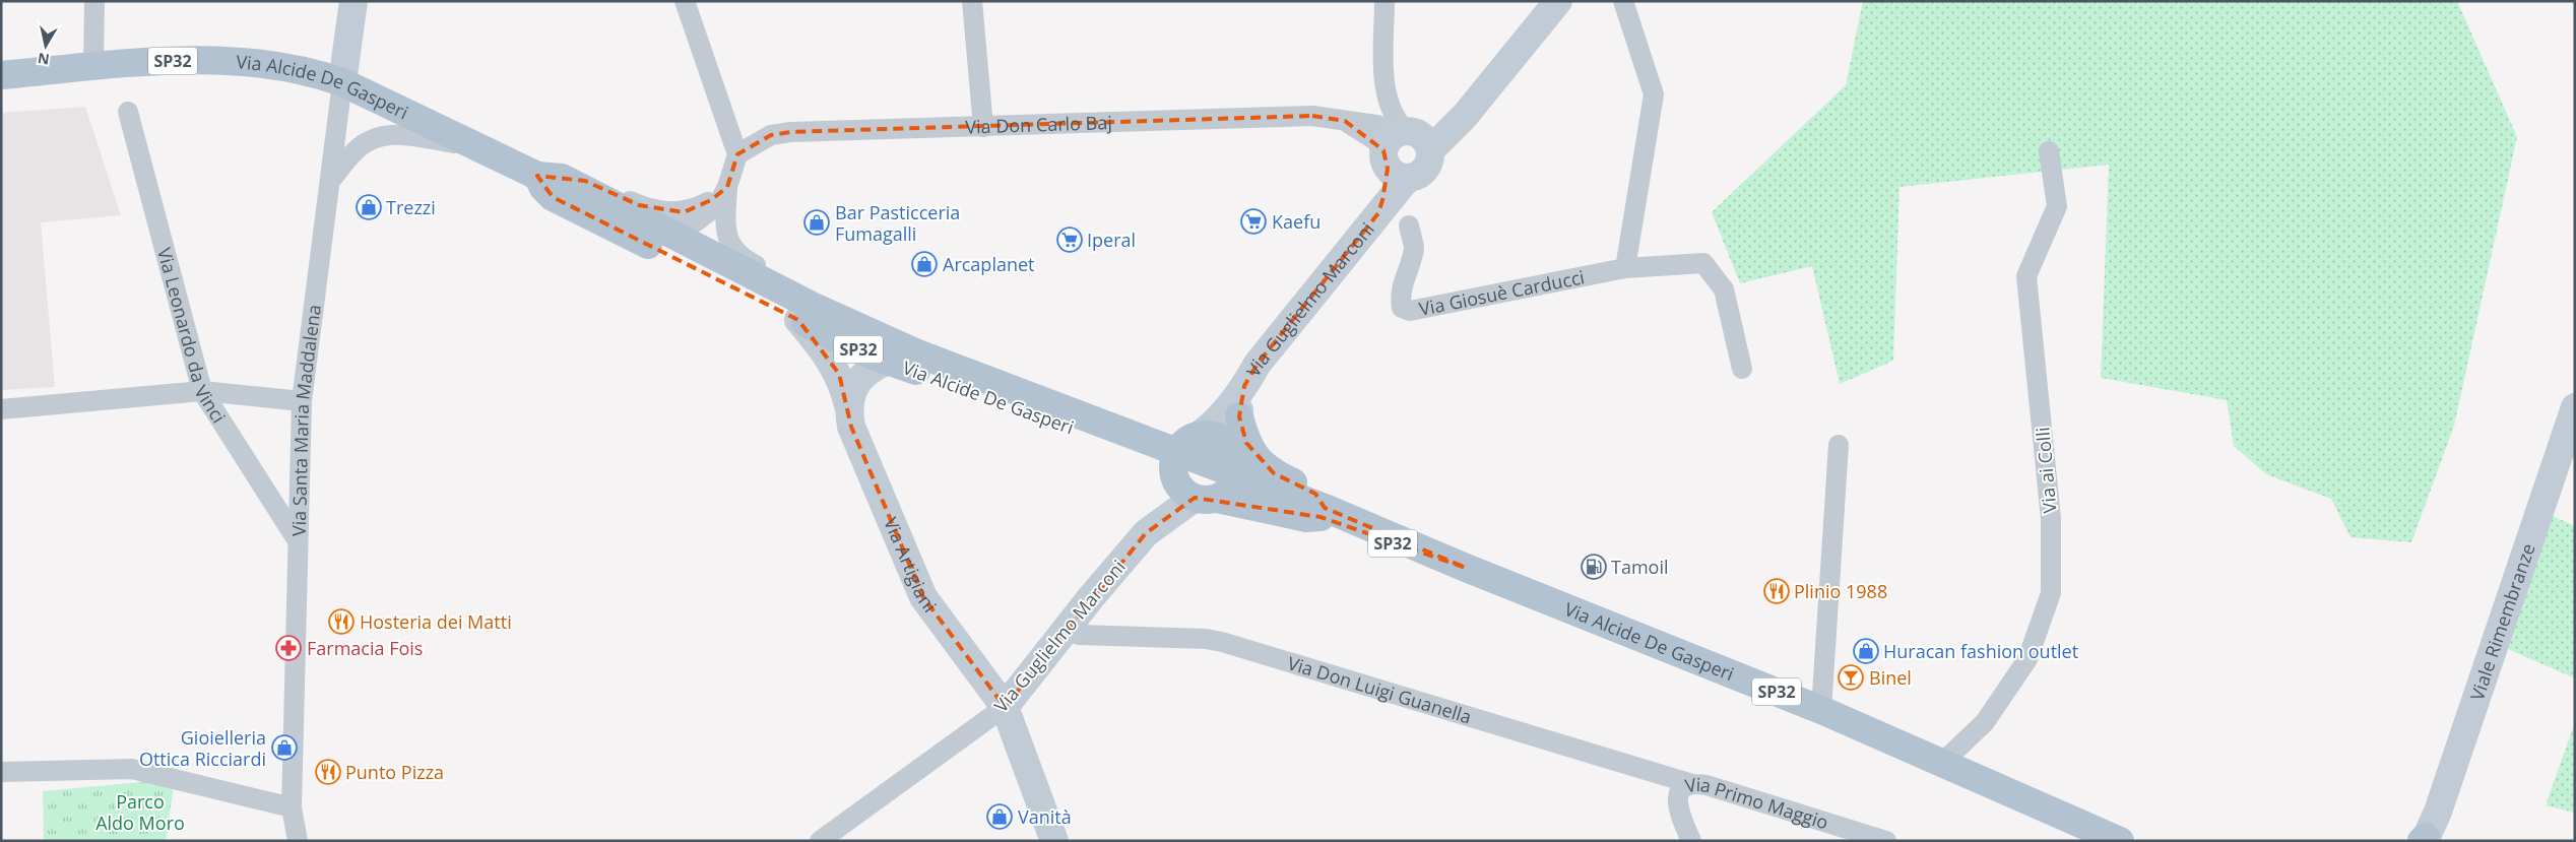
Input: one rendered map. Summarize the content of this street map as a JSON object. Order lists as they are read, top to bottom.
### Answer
{
  "streets": {
    "main road": ["SP32", "Via Alcide De Gasperi"],
    "street": [
      "Via Don Carlo Baj",
      "Via Giosuè Carducci",
      "Via Guglielmo Marconi",
      "Via Leonardo da Vinci",
      "Via Santa Maria Maddalena",
      "Via ai Colli",
      "Via Artigiani",
      "Viale Rimembranze",
      "Via Don Luigi Guanella",
      "Via Primo Maggio"
    ]
  },
  "crossings": [
    ["Via Alcide De Gasperi", "Via Guglielmo Marconi"],
    ["Via Alcide De Gasperi", "Via Santa Maria Maddalena"],
    ["Via Alcide De Gasperi", "Via ai Colli"],
    ["Via Alcide De Gasperi", "Via Artigiani"],
    ["Via Don Carlo Baj", "Via Guglielmo Marconi"],
    ["Via Guglielmo Marconi", "Via Artigiani"],
    ["Via Guglielmo Marconi", "Via Don Luigi Guanella"],
    ["Via Leonardo da Vinci", "Via Santa Maria Maddalena"],
    ["Via Don Luigi Guanella", "Via Primo Maggio"]
  ],
  "parks": ["Parco Aldo Moro"],
  "places": {
    "shop": [
      "Trezzi",
      "Bar Pasticceria Fumagalli",
      "Arcaplanet",
      "Huracan fashion outlet",
      "Gioielleria Ottica Ricciardi",
      "Vanità"
    ],
    "supermarket": ["Kaefu", "Iperal"],
    "fuel station": ["Tamoil"],
    "restaurant": ["Plinio 1988", "Hosteria dei Matti", "Punto Pizza"],
    "pharmacy": ["Farmacia Fois"],
    "bar": ["Binel"]
  },
  "north": "bottom"
}
